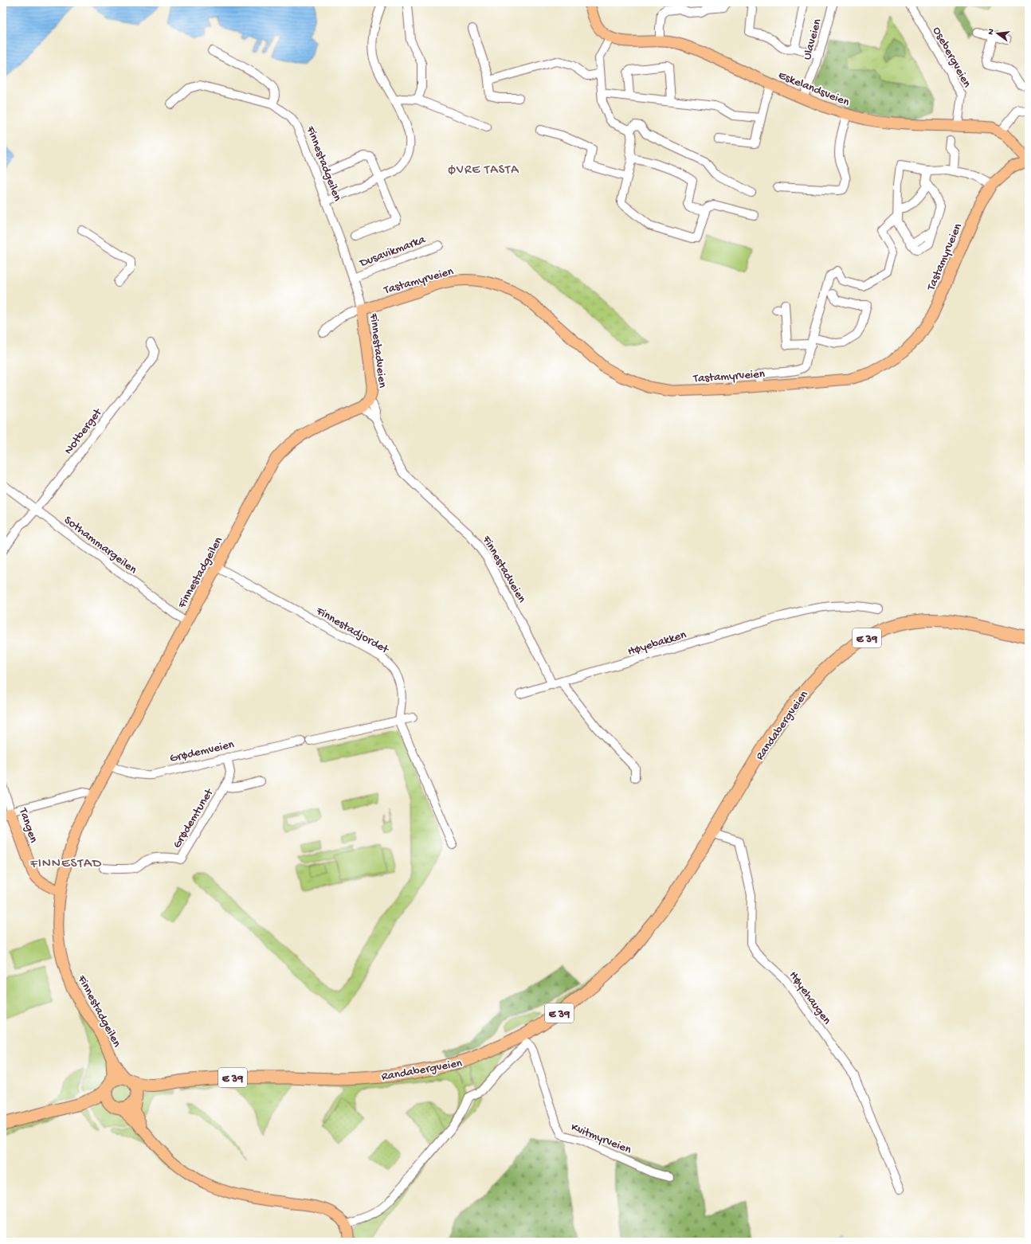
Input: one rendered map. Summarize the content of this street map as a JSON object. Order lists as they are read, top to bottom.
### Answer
{
  "streets": {
    "highway": ["E 39", "Randabergveien"],
    "main road": [
      "Eskelandsveien",
      "Finnestadgeilen",
      "Tastamyrveien",
      "Finnestadveien",
      "Tangen"
    ],
    "street": [
      "Ulaveien",
      "Osebergveien",
      "Dusavikmarka",
      "Notberget",
      "Sothammargeilen",
      "Finnestadjordet",
      "Høyebakken",
      "Grødemveien",
      "Grødemtunet",
      "Høyehaugen",
      "Kvitmyrveien"
    ]
  },
  "crossings": [
    ["Ulaveien", "Eskelandsveien"],
    ["Osebergveien", "Eskelandsveien"],
    ["Finnestadgeilen", "Dusavikmarka"],
    ["Finnestadgeilen", "Tastamyrveien"],
    ["Finnestadgeilen", "Finnestadveien"],
    ["Finnestadgeilen", "Sothammargeilen"],
    ["Finnestadgeilen", "Finnestadjordet"],
    ["Finnestadgeilen", "E 39"],
    ["Finnestadgeilen", "Randabergveien"],
    ["Finnestadgeilen", "Grødemveien"],
    ["Tastamyrveien", "Finnestadveien"],
    ["Notberget", "Sothammargeilen"],
    ["E 39", "Randabergveien"],
    ["Randabergveien", "Høyehaugen"],
    ["Grødemveien", "Grødemtunet"]
  ],
  "districts": ["ØVRE TASTA", "FINNESTAD"],
  "north": "left"
}
